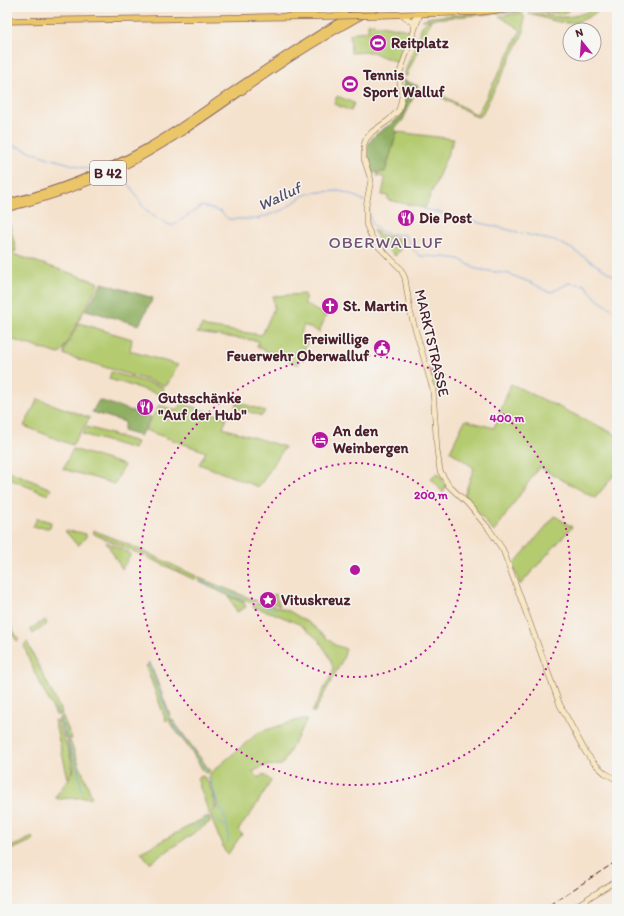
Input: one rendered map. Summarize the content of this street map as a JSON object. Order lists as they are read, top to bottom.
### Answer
{
  "streets": {
    "highway": ["B 42"],
    "street": ["MARKTSTRASSE"]
  },
  "districts": ["OBERWALLUF"],
  "water": ["Walluf"],
  "places": {
    "sports": ["Reitplatz", "Tennis Sport Walluf"],
    "restaurant": ["Die Post", "Gutsschänke \"Auf der Hub\""],
    "church": ["St. Martin"],
    "public building": ["Freiwillige Feuerwehr Oberwalluf"],
    "hotel": ["An den Weinbergen"],
    "place": ["Vituskreuz"]
  },
  "north": "top",
  "rings": ["400 m", "200 m"]
}
